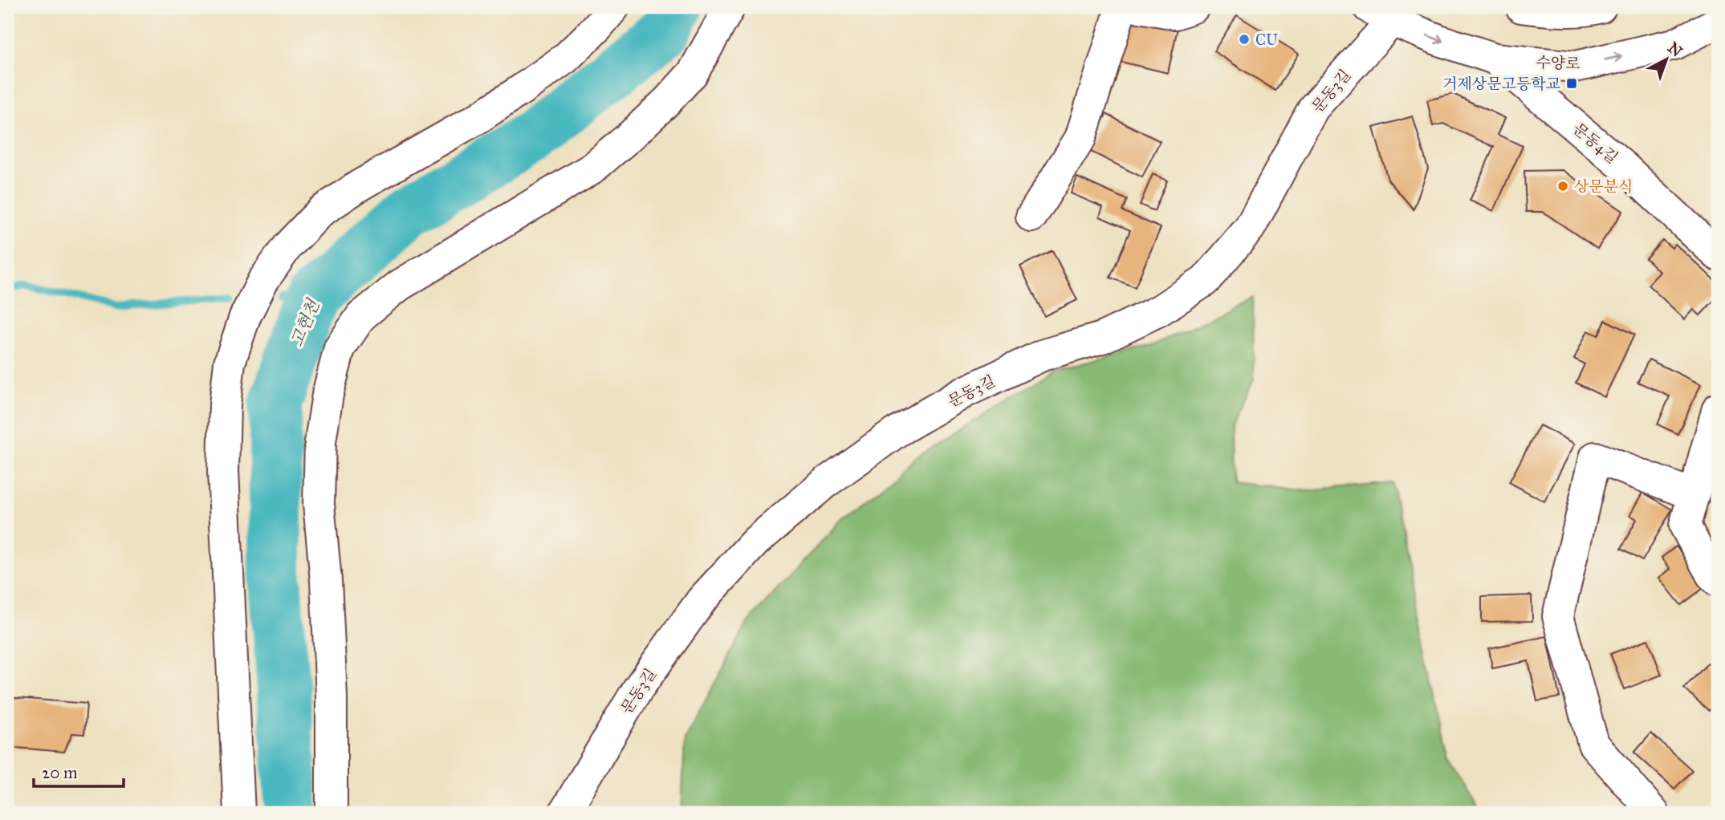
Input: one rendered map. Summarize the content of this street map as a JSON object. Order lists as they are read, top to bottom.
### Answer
{
  "streets": {
    "street": ["수양로", "문동3길", "문동4길"]
  },
  "crossings": [
    ["수양로", "문동3길"],
    ["수양로", "문동4길"]
  ],
  "one_way": ["수양로"],
  "water": ["고현천"],
  "places": {
    "other": ["CU", "상문분식"],
    "transit": ["거제상문고등학교"]
  },
  "scale_bar": "20 m",
  "north": "top right"
}
